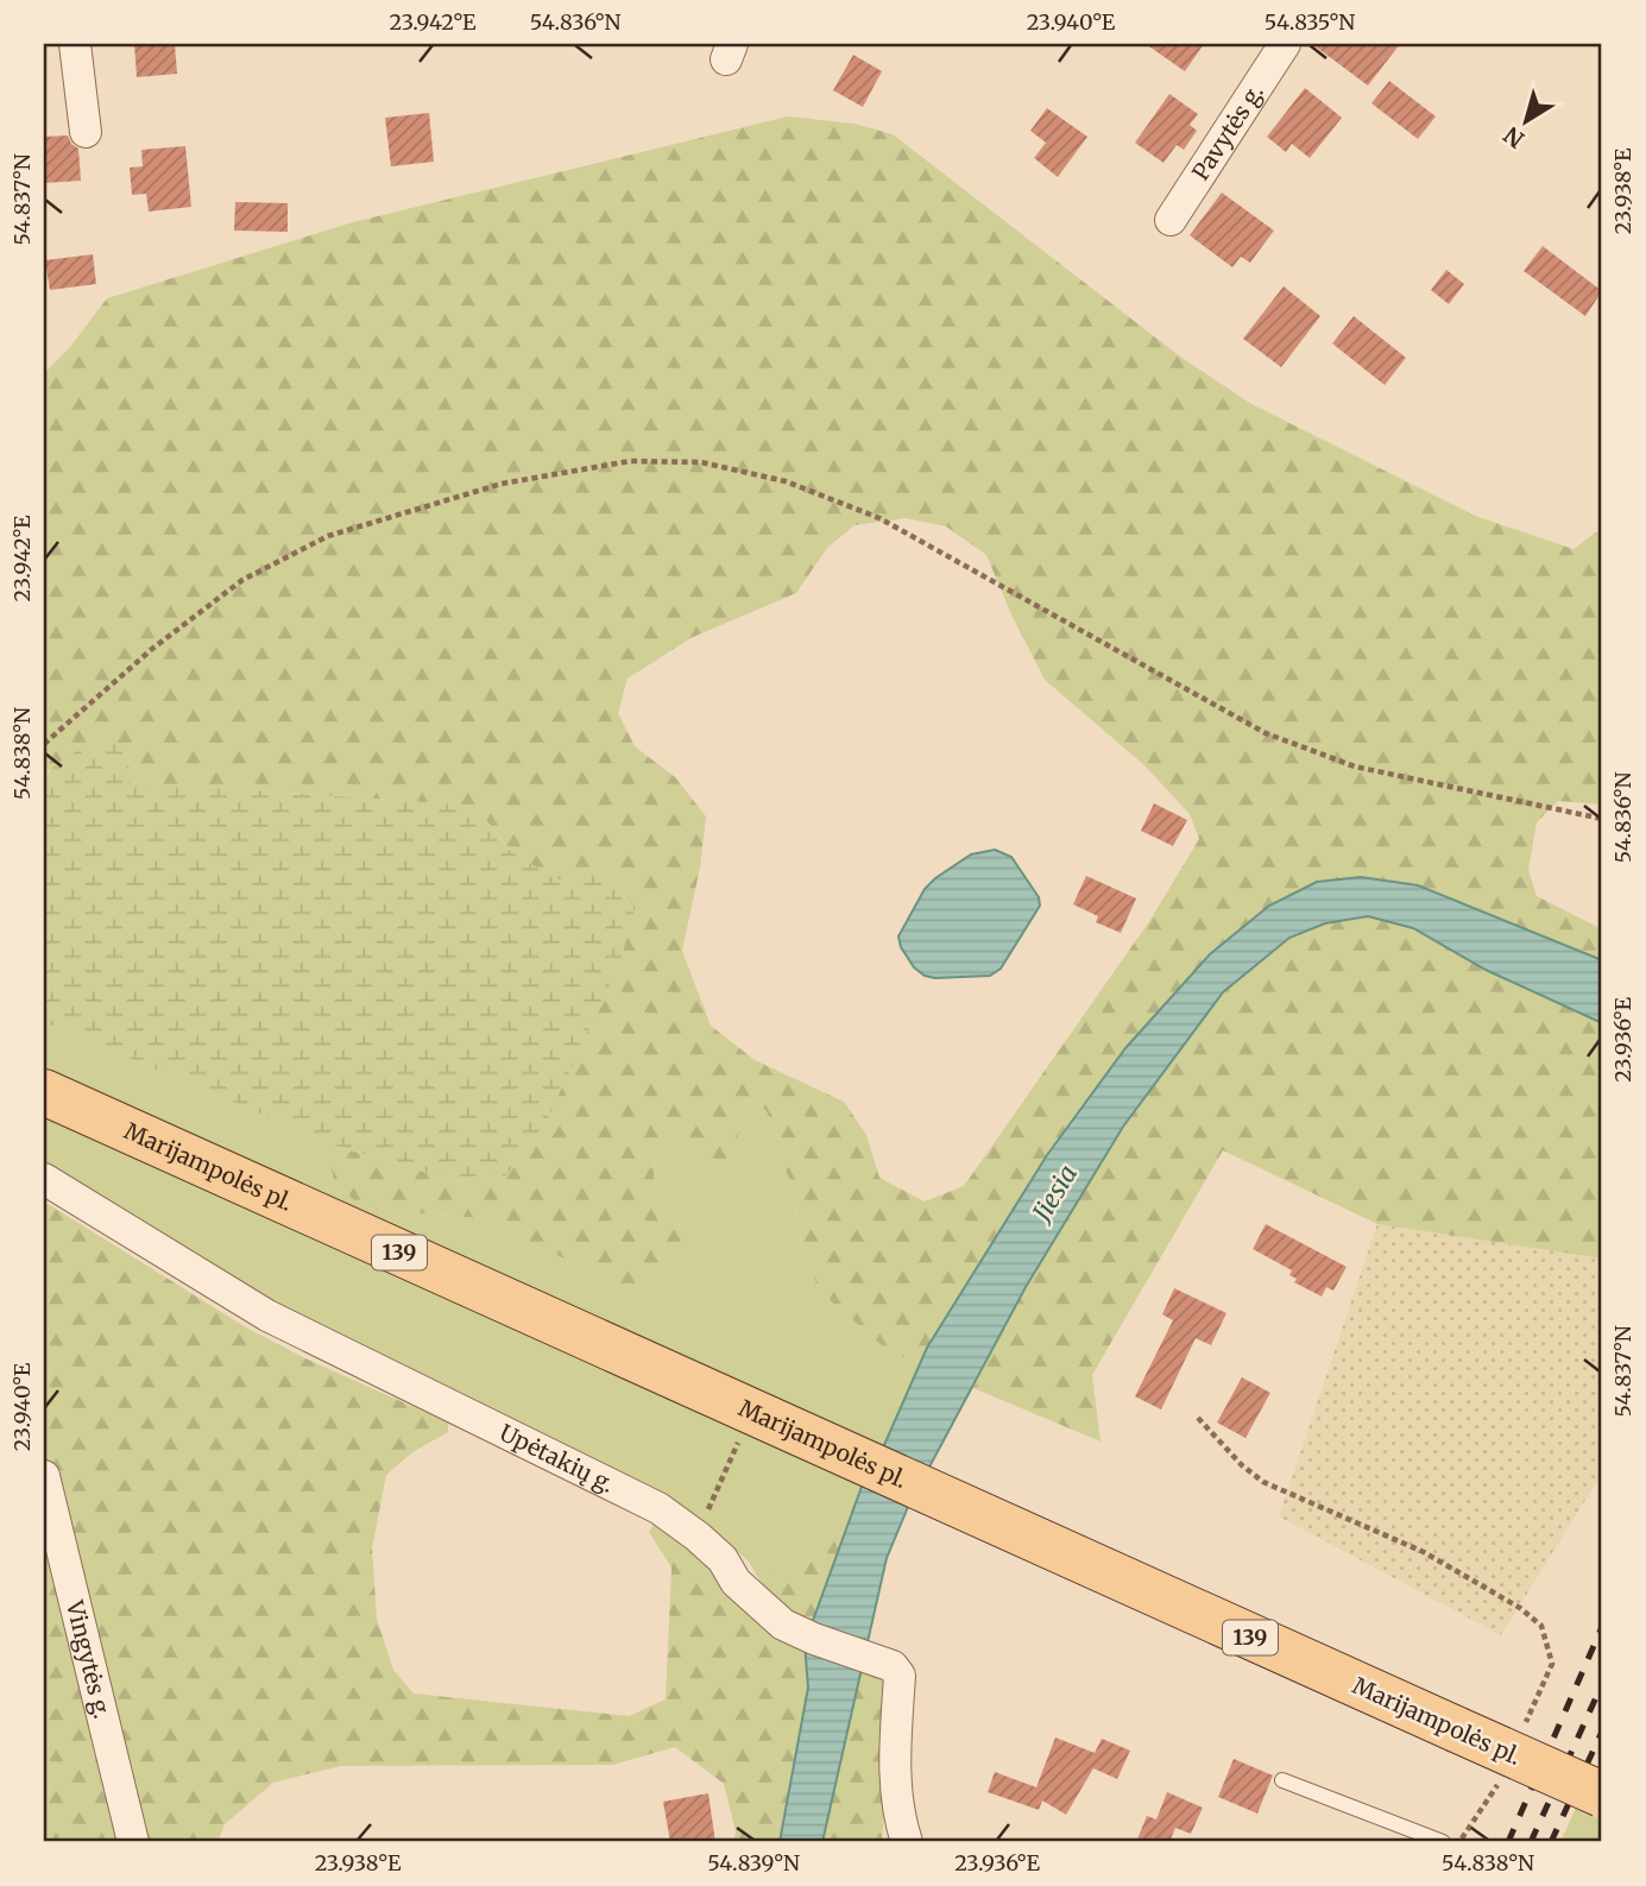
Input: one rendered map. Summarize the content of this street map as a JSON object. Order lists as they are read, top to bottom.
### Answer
{
  "streets": {
    "main road": ["Marijampolės pl.", "139"],
    "street": ["Pavytės g.", "Upėtakių g.", "Vingytės g."]
  },
  "water": ["Jiesia"],
  "north": "bottom left",
  "coordinates": [
    "23.942°E",
    "54.836°N",
    "23.940°E",
    "54.835°N",
    "23.938°E",
    "54.837°N",
    "54.838°N",
    "23.936°E",
    "54.839°N"
  ]
}
